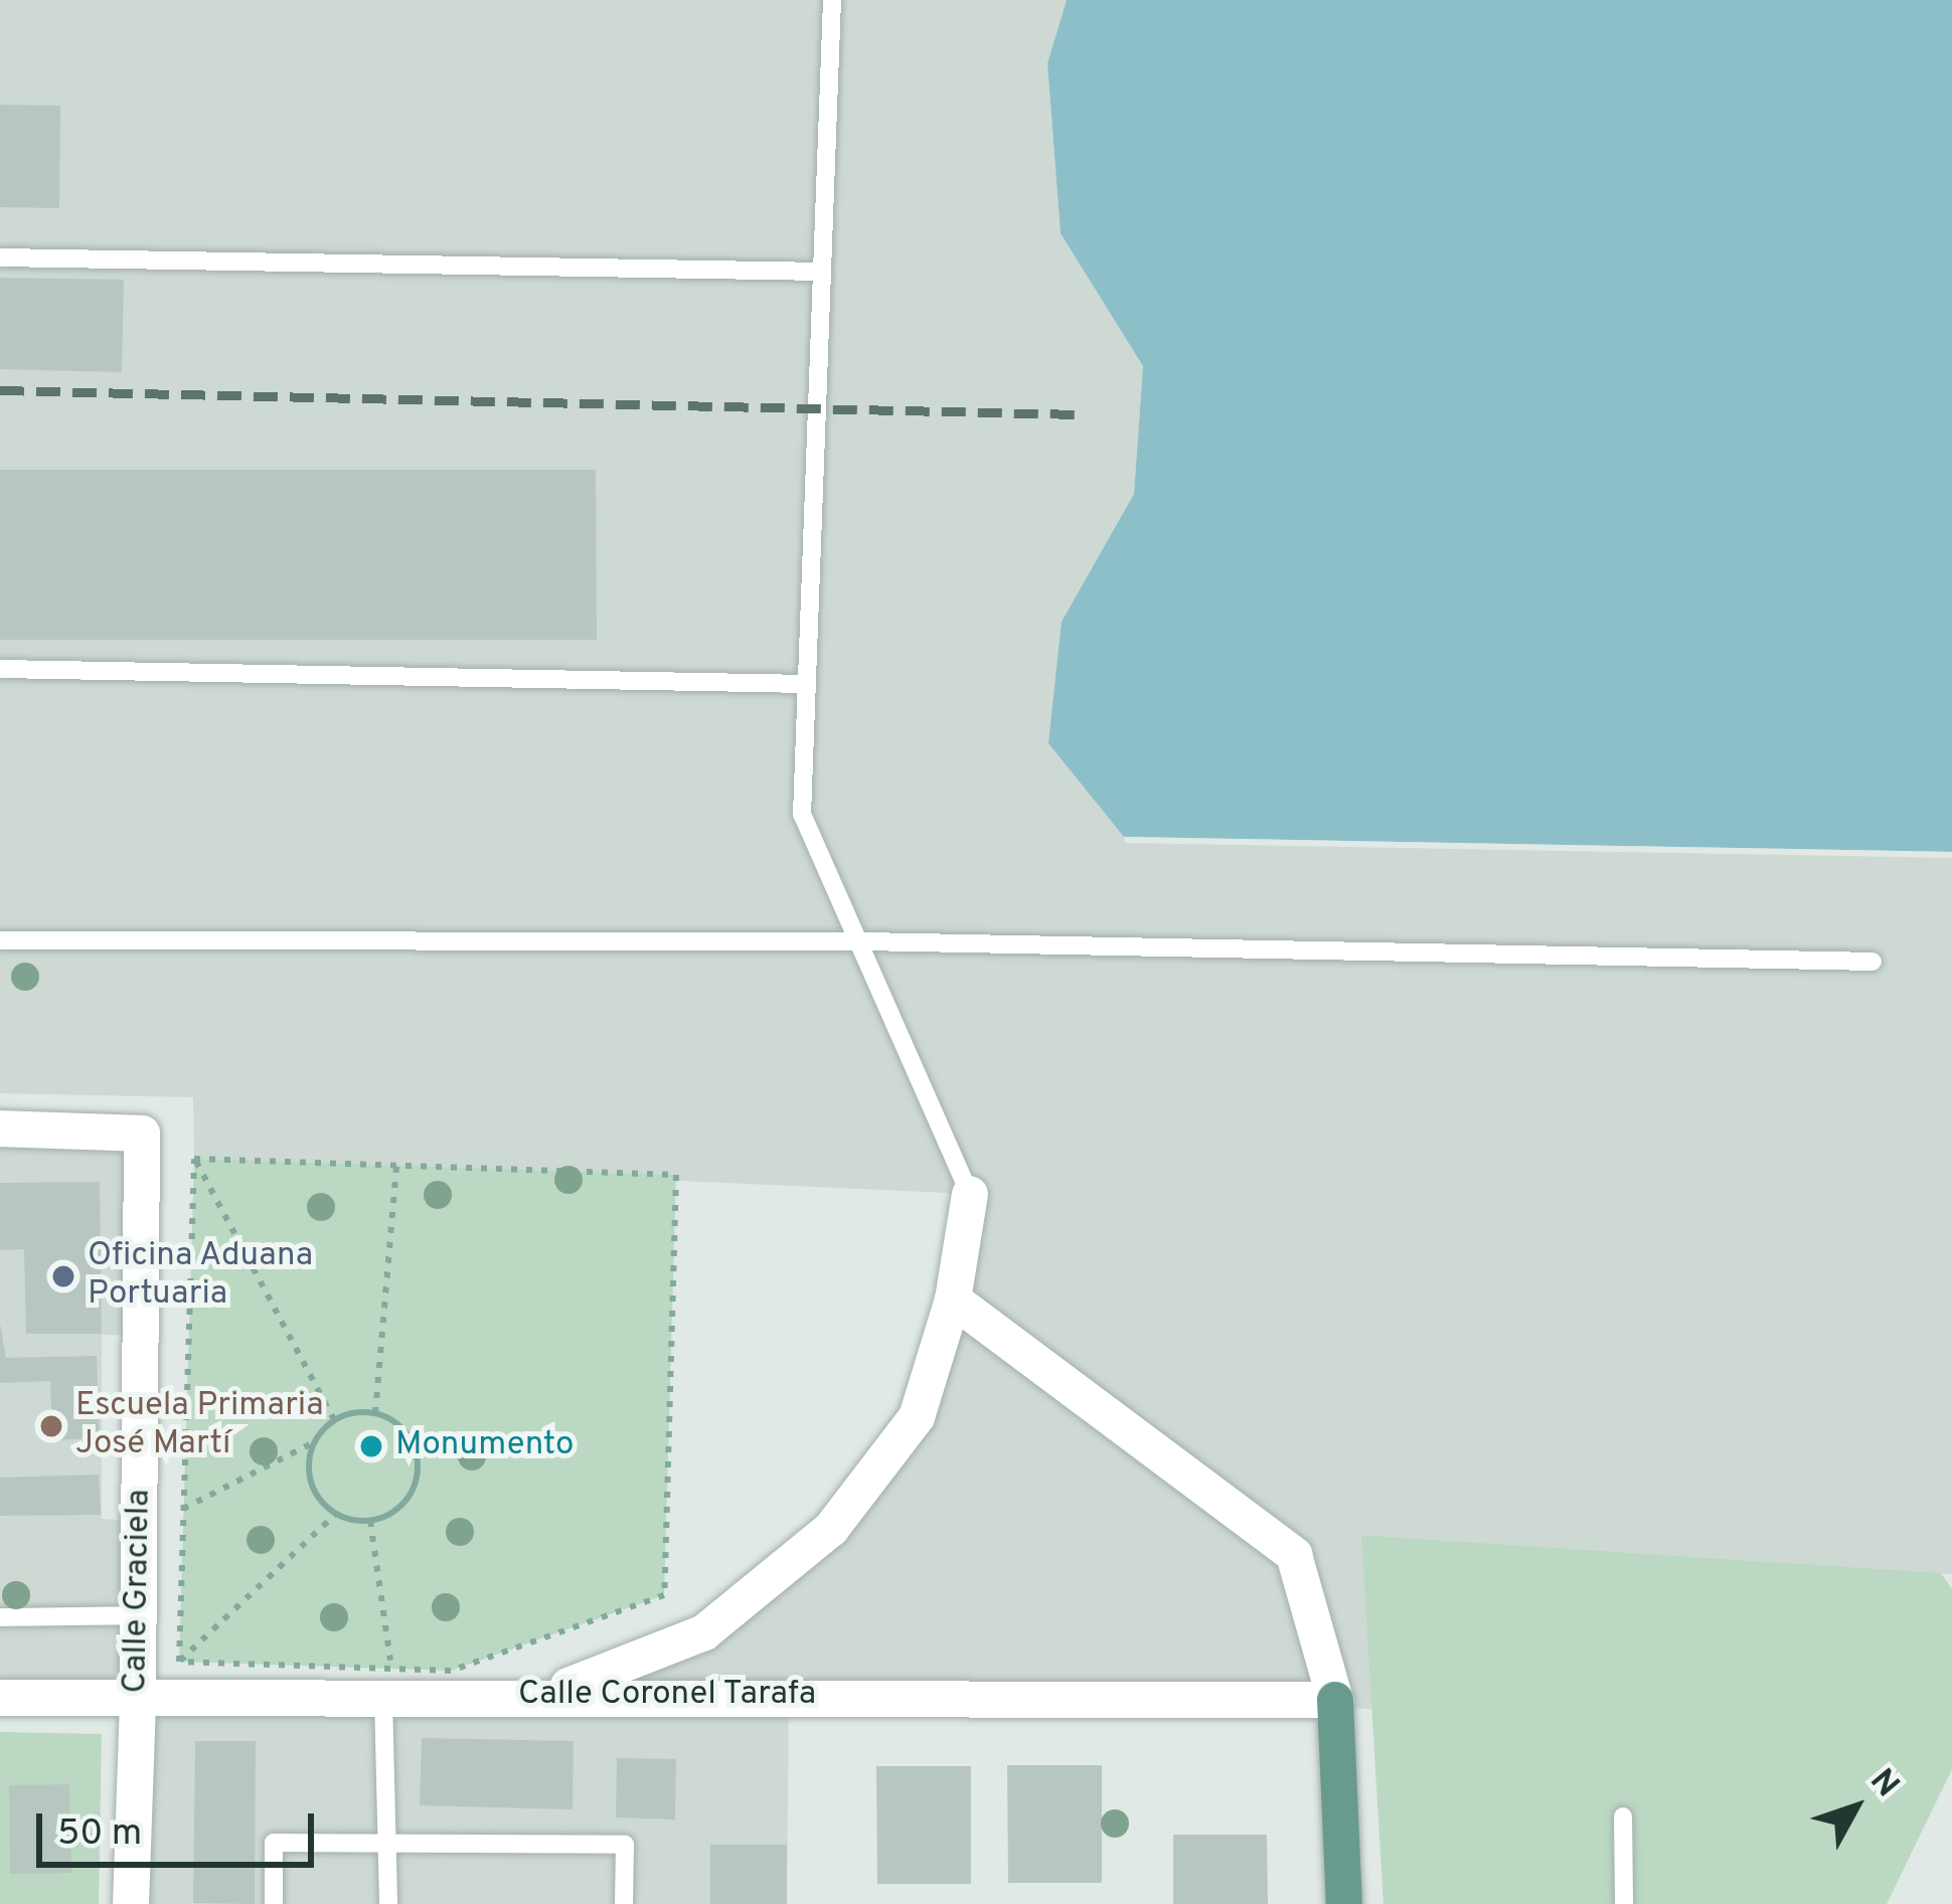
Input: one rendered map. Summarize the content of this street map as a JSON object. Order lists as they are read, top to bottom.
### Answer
{
  "streets": {
    "street": ["Calle Graciela", "Calle Coronel Tarafa"]
  },
  "crossings": [
    ["Calle Graciela", "Calle Coronel Tarafa"]
  ],
  "places": ["Oficina Aduana Portuaria", "Escuela Primaria José Martí", "Monumento"],
  "scale_bar": "50 m",
  "north": "top right"
}
